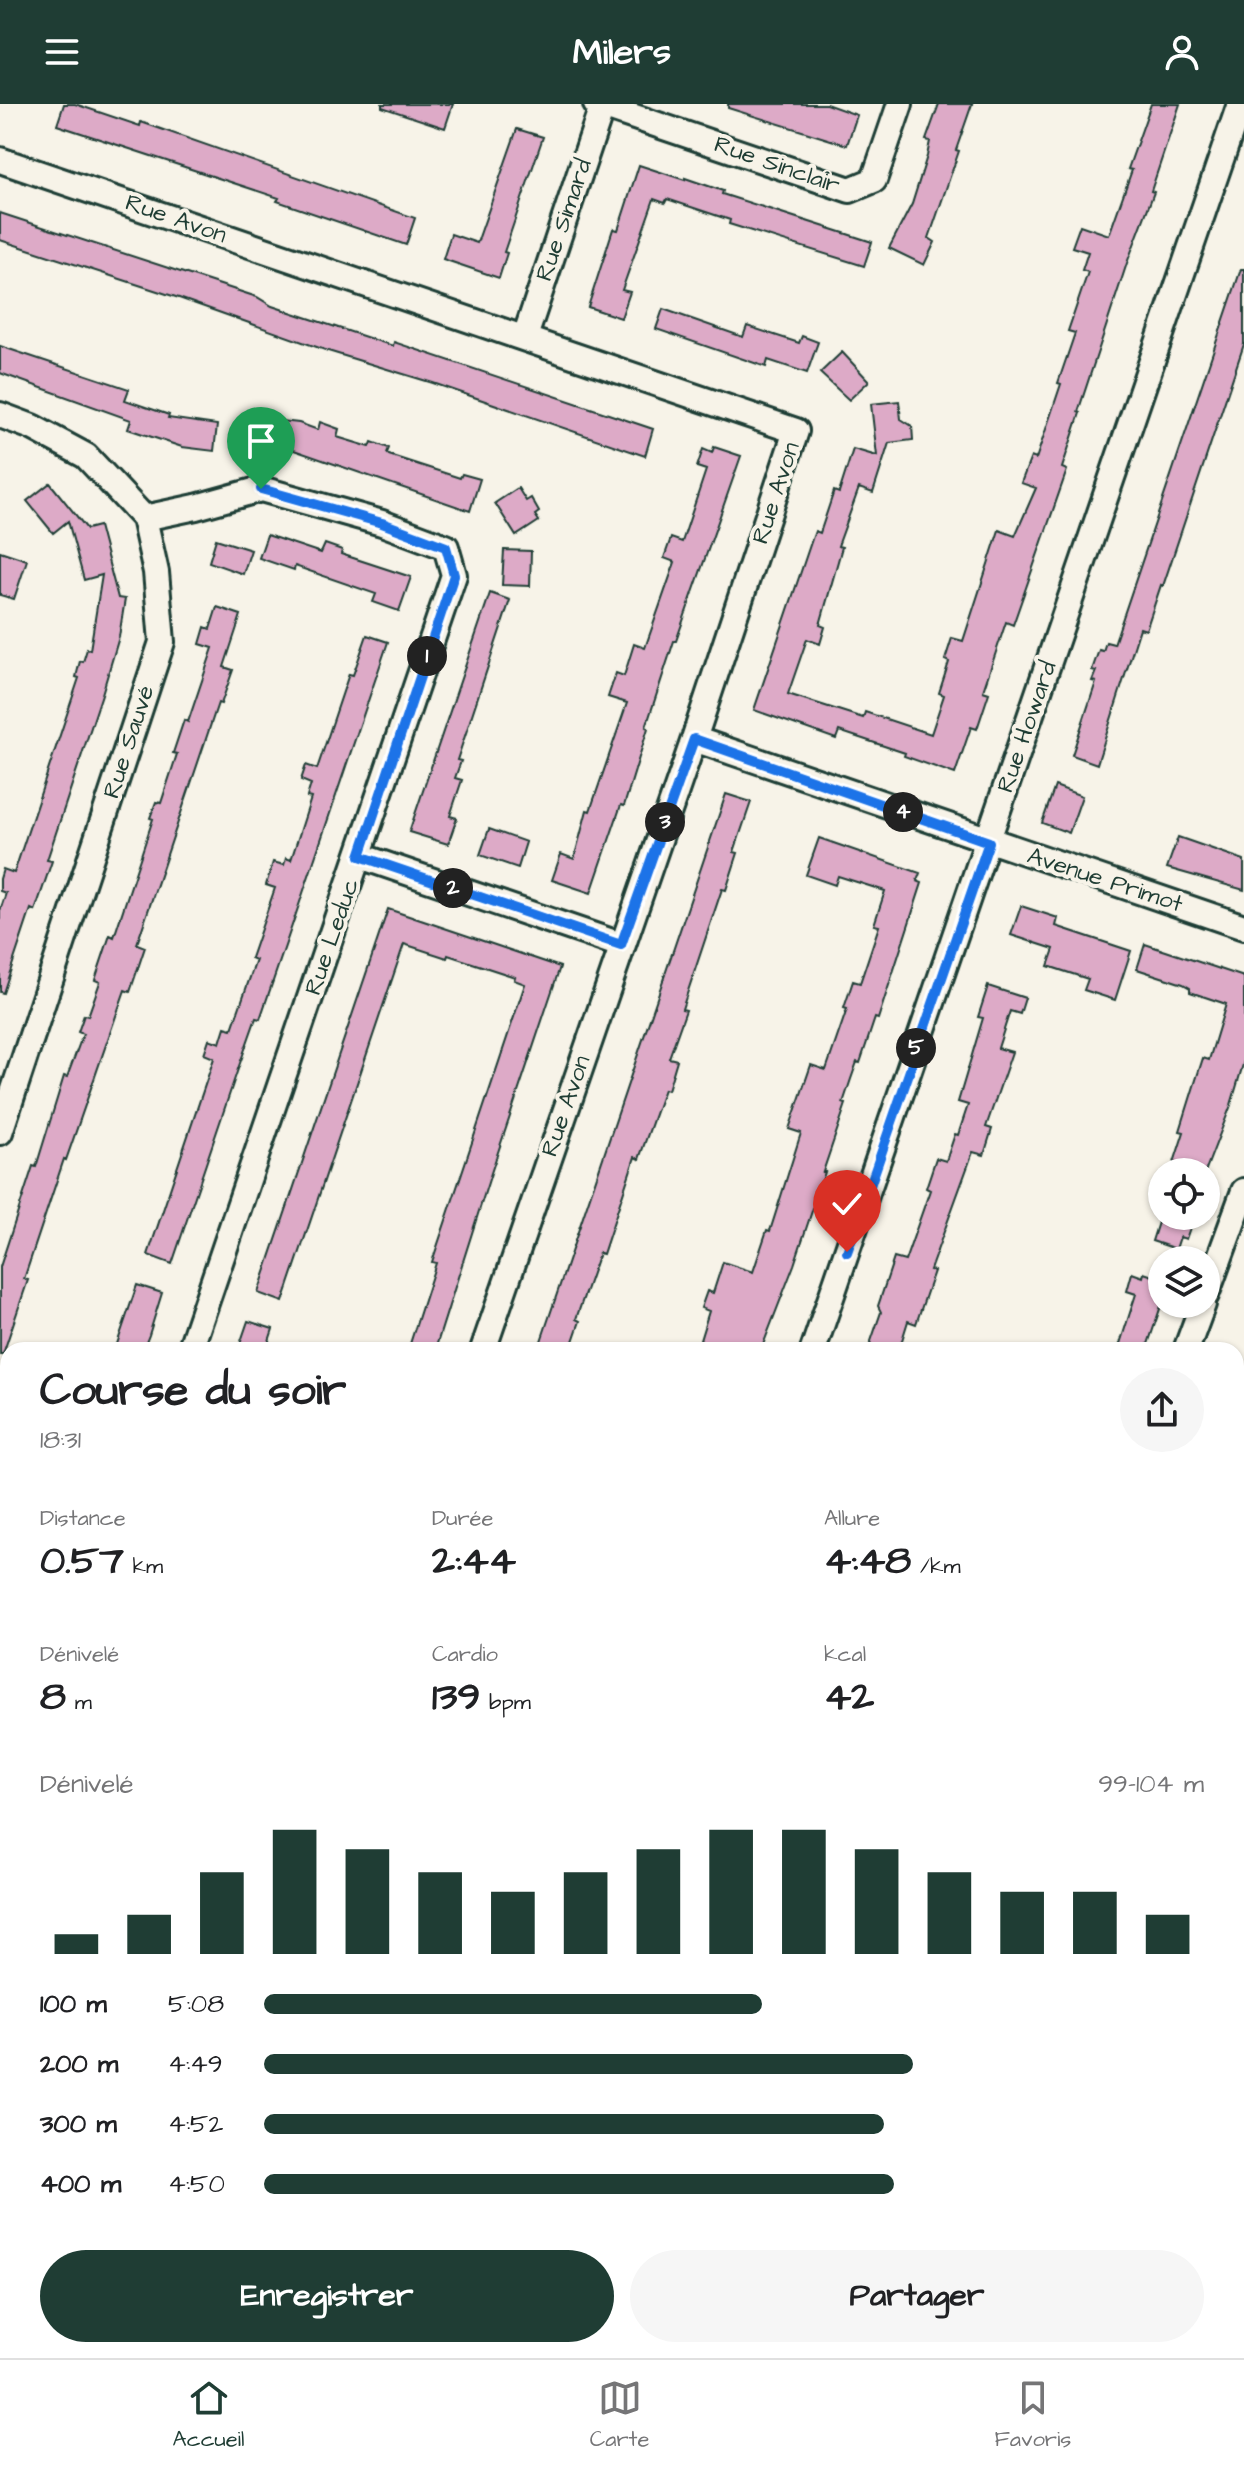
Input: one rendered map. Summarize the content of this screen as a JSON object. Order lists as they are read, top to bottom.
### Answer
{
  "streets": {
    "street": [
      "Rue Sinclair",
      "Rue Avon",
      "Rue Simard",
      "Rue Howard",
      "Rue Sauvé",
      "Avenue Primot",
      "Rue Leduc"
    ]
  },
  "crossings": [
    ["Rue Sinclair", "Rue Simard"],
    ["Rue Avon", "Rue Simard"],
    ["Rue Avon", "Avenue Primot"],
    ["Rue Howard", "Avenue Primot"],
    ["Rue Sauvé", "Rue Leduc"]
  ],
  "page": {
    "header": "Milers",
    "pins": [
      "1",
      "4",
      "3",
      "2",
      "5"
    ],
    "heading": ["Course du soir", "18:31"],
    "stats": [
      ["Distance", "0.57 km"],
      ["Durée", "2:44"],
      ["Allure", "4:48 /km"],
      ["Dénivelé", "8 m"],
      ["Cardio", "139 bpm"],
      ["kcal", "42"]
    ],
    "chart": ["Dénivelé", "99–104 m"],
    "list": [
      {
        "name": "100 m",
        "note": "5:08"
      },
      {
        "name": "200 m",
        "note": "4:49"
      },
      {
        "name": "300 m",
        "note": "4:52"
      },
      {
        "name": "400 m",
        "note": "4:50"
      }
    ],
    "buttons": ["Enregistrer", "Partager"],
    "tabs": ["Accueil", "Carte", "Favoris"]
  }
}
